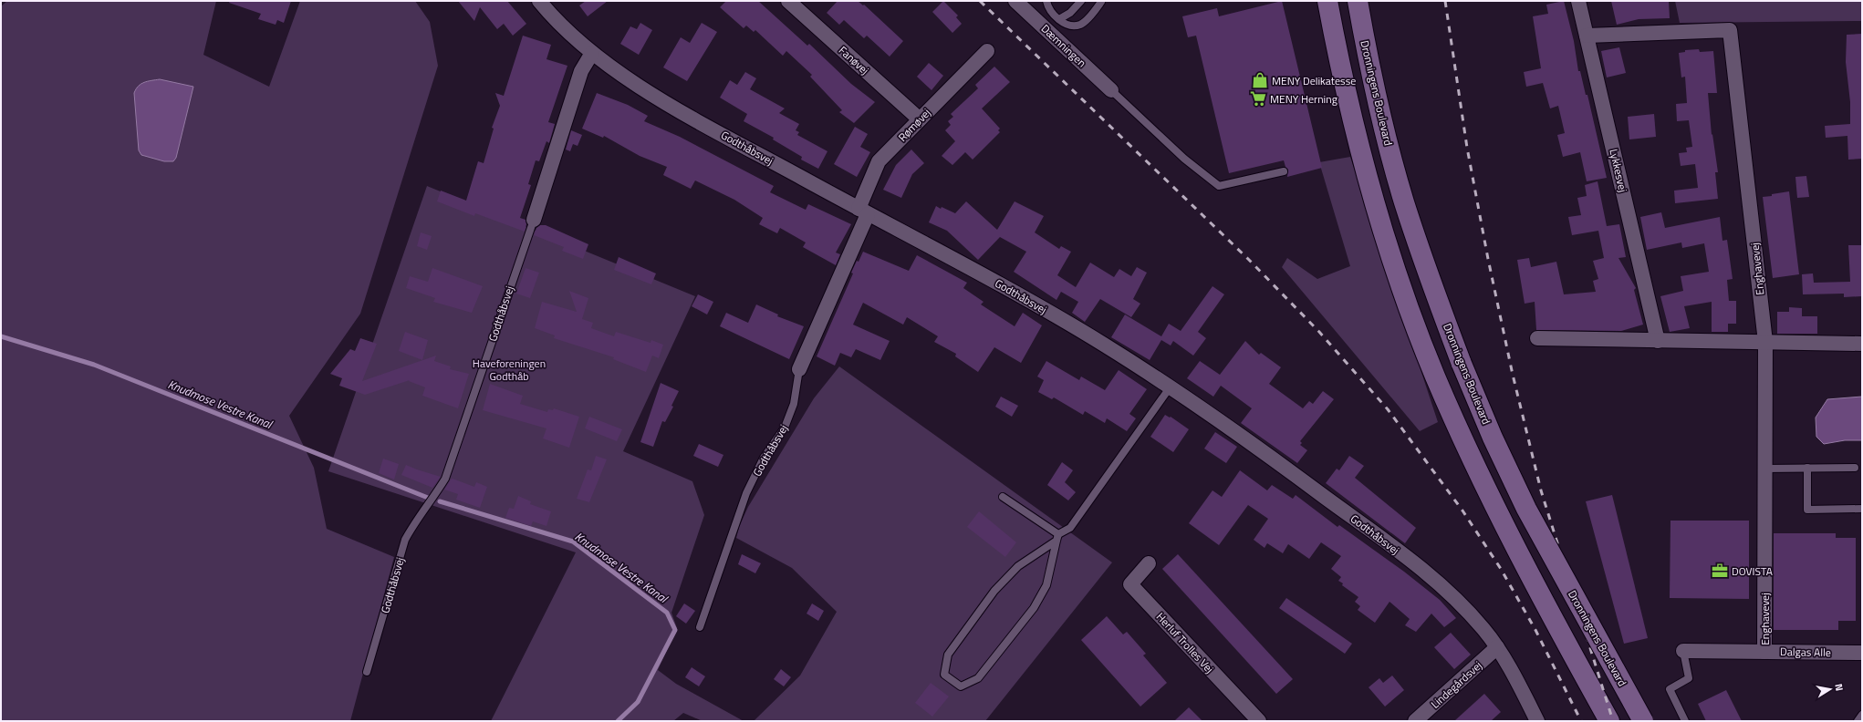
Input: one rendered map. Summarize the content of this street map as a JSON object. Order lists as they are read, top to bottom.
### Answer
{
  "streets": {
    "main road": ["Dronningens Boulevard"],
    "street": [
      "Dæmningen",
      "Fanøvej",
      "Rømøvej",
      "Godthåbsvej",
      "Lykkesvej",
      "Enghavevej",
      "Herluf Trolles Vej",
      "Dalgas Alle",
      "Lindegårdsvej"
    ]
  },
  "crossings": [
    ["Fanøvej", "Rømøvej"],
    ["Rømøvej", "Godthåbsvej"],
    ["Godthåbsvej", "Lindegårdsvej"],
    ["Lykkesvej", "Enghavevej"],
    ["Enghavevej", "Dalgas Alle"]
  ],
  "water": ["Knudmose Vestre Kanal"],
  "parks": ["Haveforeningen Godthåb"],
  "places": {
    "shop": ["MENY Delikatesse"],
    "supermarket": ["MENY Herning"],
    "office": ["DOVISTA"]
  },
  "north": "right"
}
